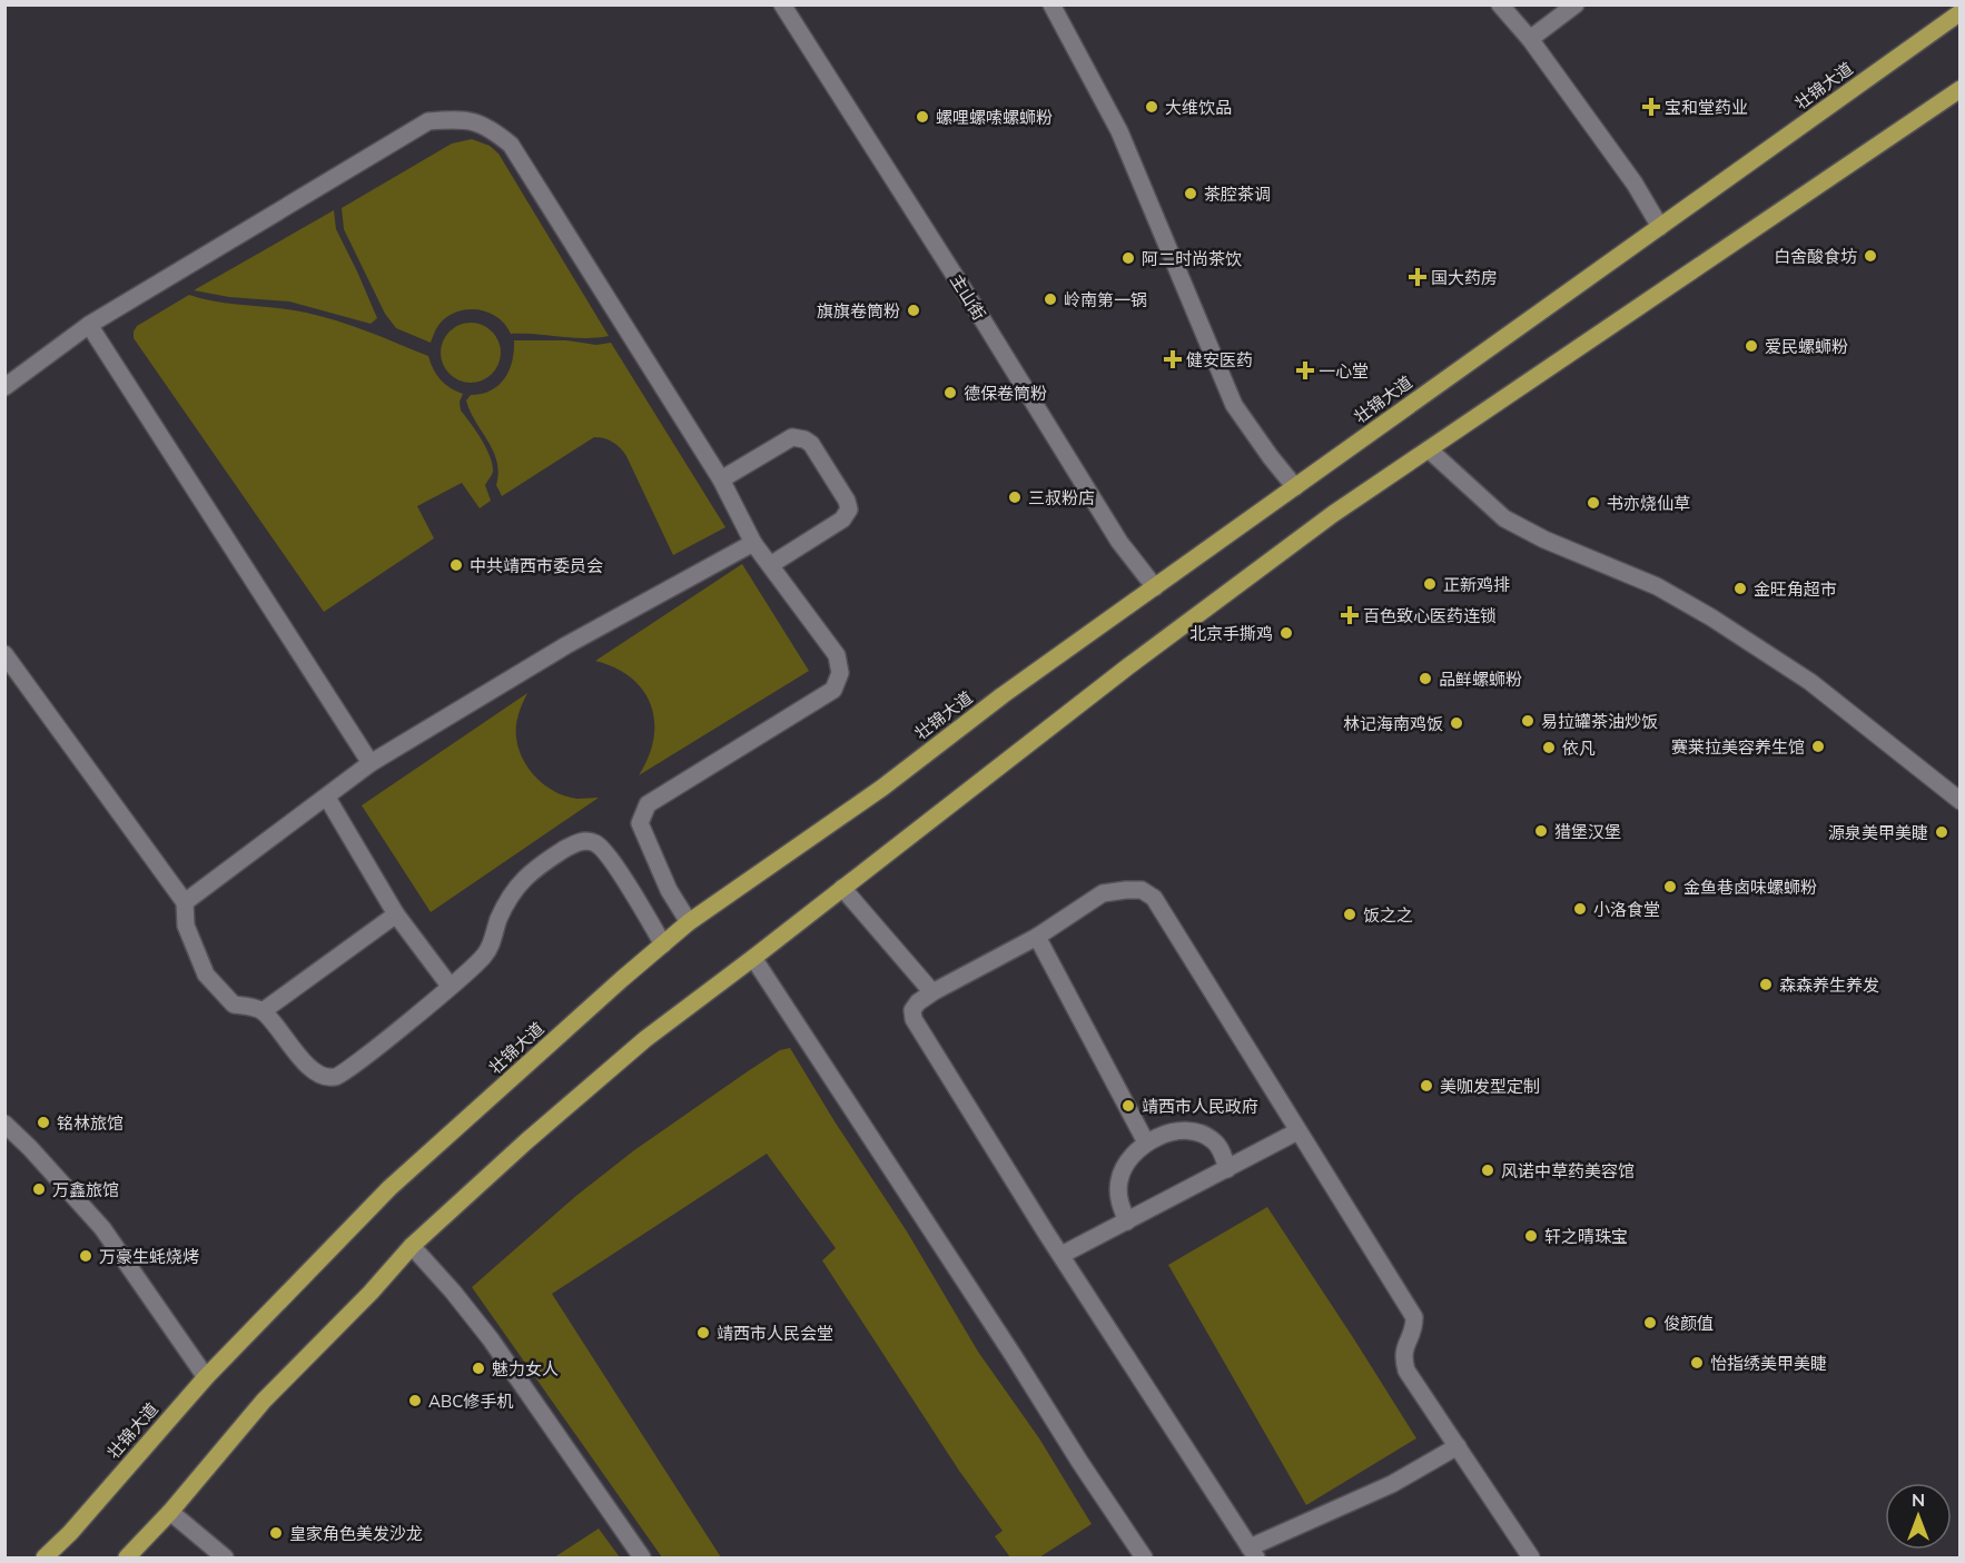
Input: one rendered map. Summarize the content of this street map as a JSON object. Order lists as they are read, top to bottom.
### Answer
{
  "streets": {
    "main road": ["壮锦大道"],
    "street": ["主山街"]
  },
  "crossings": [
    ["壮锦大道", "主山街"]
  ],
  "places": {
    "other": [
      "大维饮品",
      "螺哩螺嗦螺蛳粉",
      "茶腔茶调",
      "白舍酸食坊",
      "阿二时尚茶饮",
      "岭南第一锅",
      "旗旗卷筒粉",
      "爱民螺蛳粉",
      "德保卷筒粉",
      "三叔粉店",
      "书亦烧仙草",
      "中共靖西市委员会",
      "正新鸡排",
      "金旺角超市",
      "北京手撕鸡",
      "品鲜螺蛳粉",
      "易拉罐茶油炒饭",
      "林记海南鸡饭",
      "赛莱拉美容养生馆",
      "依凡",
      "猎堡汉堡",
      "源泉美甲美睫",
      "金鱼巷卤味螺蛳粉",
      "小洛食堂",
      "饭之之",
      "森森养生养发",
      "美咖发型定制",
      "靖西市人民政府",
      "铭林旅馆",
      "风诺中草药美容馆",
      "万鑫旅馆",
      "轩之晴珠宝",
      "万豪生蚝烧烤",
      "俊颜值",
      "靖西市人民会堂",
      "怡指绣美甲美睫",
      "魅力女人",
      "ABC修手机",
      "皇家角色美发沙龙"
    ],
    "health": [
      "宝和堂药业",
      "国大药房",
      "健安医药",
      "一心堂",
      "百色致心医药连锁"
    ]
  },
  "north": "top"
}
